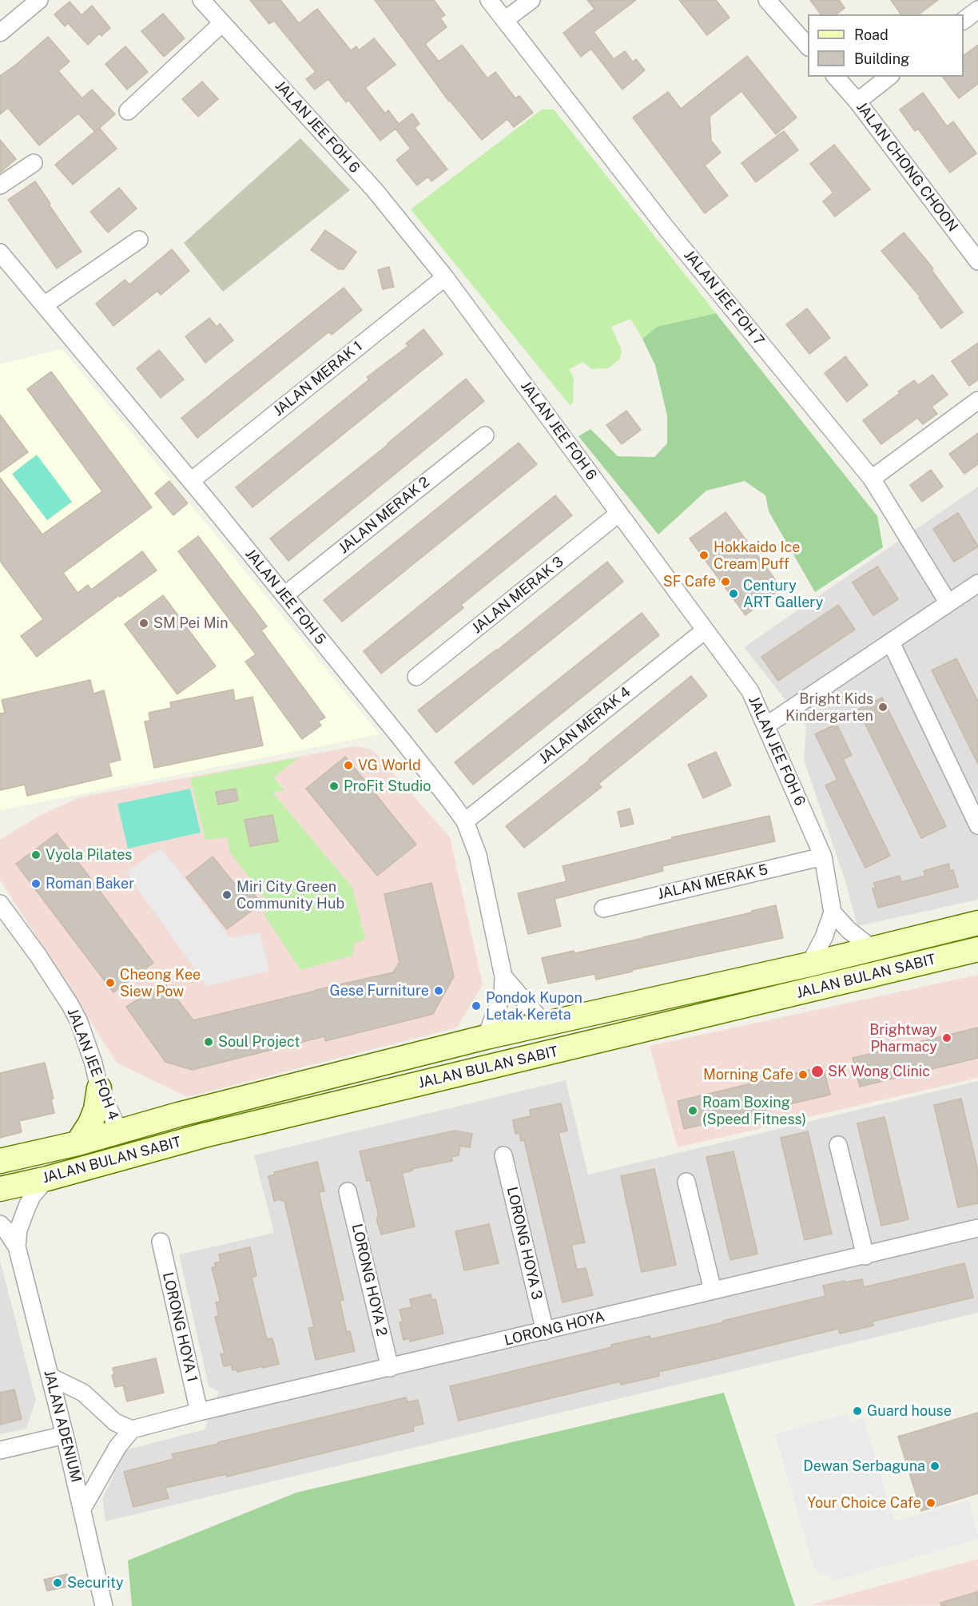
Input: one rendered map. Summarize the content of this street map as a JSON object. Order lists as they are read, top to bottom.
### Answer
{
  "streets": {
    "main road": ["JALAN BULAN SABIT"],
    "street": [
      "JALAN JEE FOH 6",
      "JALAN CHONG CHOON",
      "JALAN JEE FOH 7",
      "JALAN MERAK 1",
      "JALAN MERAK 2",
      "JALAN MERAK 3",
      "JALAN JEE FOH 5",
      "JALAN MERAK 4",
      "JALAN MERAK 5",
      "JALAN JEE FOH 4",
      "LORONG HOYA 3",
      "LORONG HOYA 2",
      "LORONG HOYA 1",
      "LORONG HOYA",
      "JALAN ADENIUM"
    ]
  },
  "crossings": [
    ["JALAN JEE FOH 6", "JALAN MERAK 1"],
    ["JALAN JEE FOH 6", "JALAN MERAK 3"],
    ["JALAN JEE FOH 6", "JALAN MERAK 4"],
    ["JALAN JEE FOH 6", "JALAN MERAK 5"],
    ["JALAN JEE FOH 6", "JALAN BULAN SABIT"],
    ["JALAN MERAK 1", "JALAN JEE FOH 5"],
    ["JALAN MERAK 2", "JALAN JEE FOH 5"],
    ["JALAN JEE FOH 5", "JALAN MERAK 4"],
    ["JALAN JEE FOH 5", "JALAN BULAN SABIT"],
    ["JALAN BULAN SABIT", "JALAN JEE FOH 4"],
    ["JALAN BULAN SABIT", "JALAN ADENIUM"],
    ["LORONG HOYA 3", "LORONG HOYA"],
    ["LORONG HOYA 2", "LORONG HOYA"],
    ["LORONG HOYA 1", "LORONG HOYA"]
  ],
  "places": [
    "Hokkaido Ice Cream Puff",
    "SF Cafe",
    "Century ART Gallery",
    "SM Pei Min",
    "Bright Kids Kindergarten",
    "VG World",
    "ProFit Studio",
    "Vyola Pilates",
    "Roman Baker",
    "Miri City Green Community Hub",
    "Cheong Kee Siew Pow",
    "Gese Furniture",
    "Pondok Kupon Letak Kereta",
    "Brightway Pharmacy",
    "Soul Project",
    "SK Wong Clinic",
    "Morning Cafe",
    "Roam Boxing (Speed Fitness)",
    "Guard house",
    "Dewan Serbaguna",
    "Your Choice Cafe",
    "Security"
  ],
  "legend": ["Road", "Building"]
}
